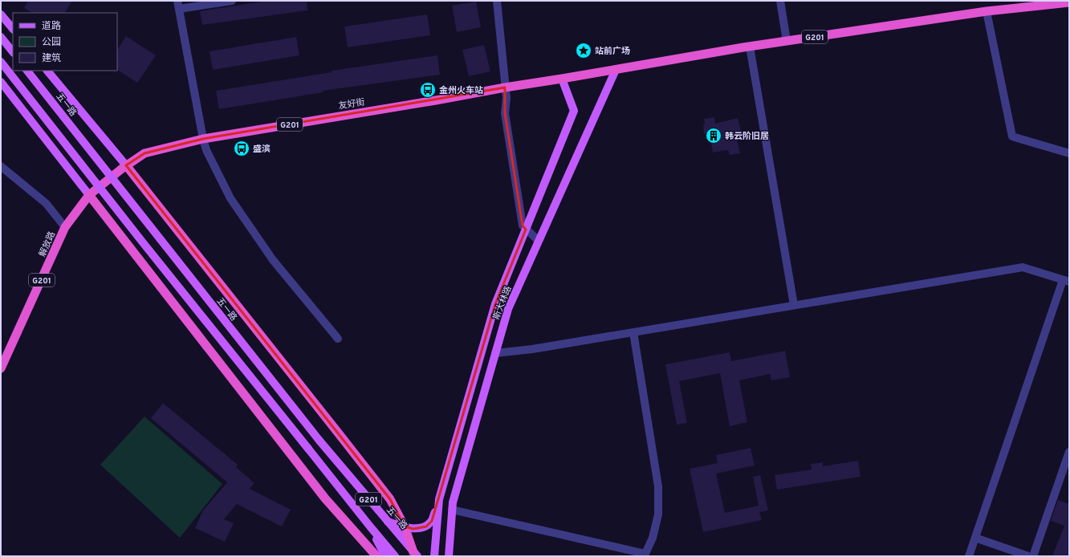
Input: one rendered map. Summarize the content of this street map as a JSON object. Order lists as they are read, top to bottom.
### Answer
{
  "streets": {
    "highway": ["G201", "友好街", "解放路"],
    "main road": ["五一路", "斯大林路"]
  },
  "crossings": [
    ["G201", "友好街"],
    ["G201", "斯大林路"],
    ["友好街", "解放路"],
    ["友好街", "斯大林路"]
  ],
  "places": {
    "place": ["站前广场"],
    "bus stop": ["金州火车站", "盛滨"],
    "building": ["韩云阶旧居"]
  },
  "legend": ["道路", "公园", "建筑"]
}
